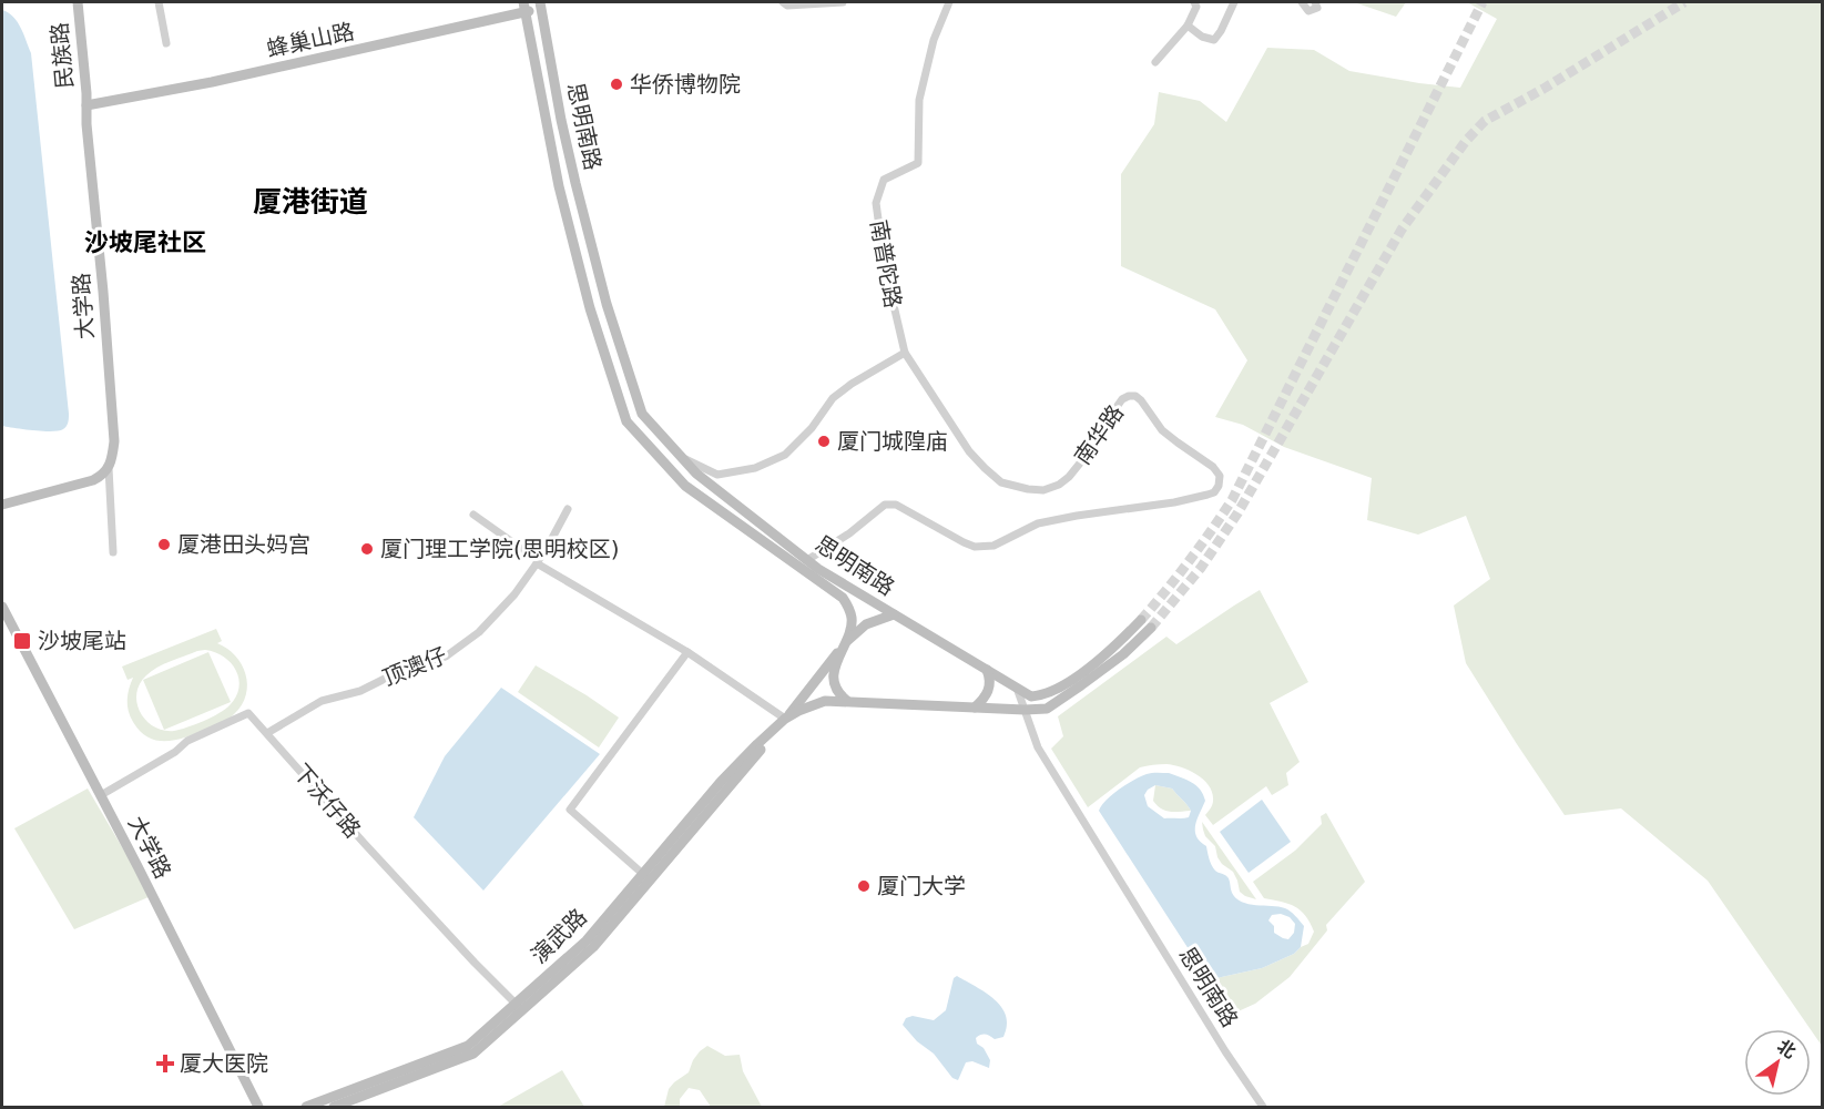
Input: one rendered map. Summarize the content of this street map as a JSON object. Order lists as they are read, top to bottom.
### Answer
{
  "streets": {
    "main road": [
      "蜂巢山路",
      "民族路",
      "思明南路",
      "大学路",
      "演武路"
    ],
    "street": [
      "南普陀路",
      "南华路",
      "顶澳仔",
      "下沃仔路"
    ]
  },
  "crossings": [
    ["蜂巢山路", "民族路"],
    ["蜂巢山路", "思明南路"],
    ["蜂巢山路", "大学路"],
    ["民族路", "大学路"],
    ["思明南路", "南华路"],
    ["思明南路", "演武路"],
    ["南普陀路", "南华路"],
    ["大学路", "下沃仔路"],
    ["顶澳仔", "下沃仔路"],
    ["下沃仔路", "演武路"]
  ],
  "districts": ["厦港街道", "沙坡尾社区"],
  "places": {
    "other": [
      "华侨博物院",
      "厦门城隍庙",
      "厦港田头妈宫",
      "厦门理工学院(思明校区)",
      "厦门大学"
    ],
    "transit": ["沙坡尾站"],
    "health": ["厦大医院"]
  },
  "north": "top right"
}
